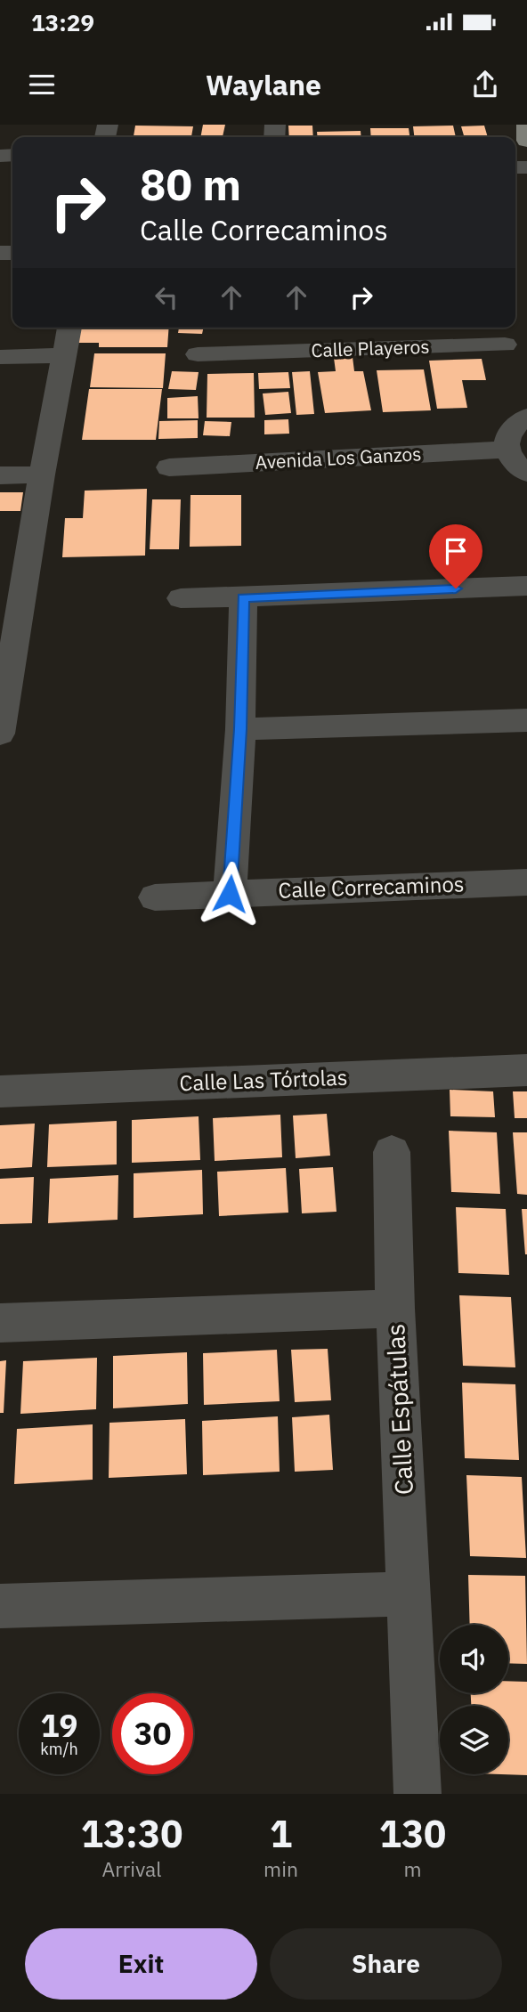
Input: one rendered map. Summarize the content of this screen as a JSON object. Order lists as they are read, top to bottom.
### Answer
{
  "streets": {
    "street": [
      "Calle Playeros",
      "Avenida Los Ganzos",
      "Calle Correcaminos",
      "Calle Las Tórtolas",
      "Calle Espátulas"
    ]
  },
  "page": {
    "status": "13:29",
    "header": "Waylane",
    "turn": ["80 m", "Calle Correcaminos"],
    "speed": "19 km/h",
    "limit": "30",
    "eta": [
      "13:30",
      "Arrival",
      "1",
      "min",
      "130",
      "m"
    ],
    "buttons": ["Exit", "Share"]
  }
}
